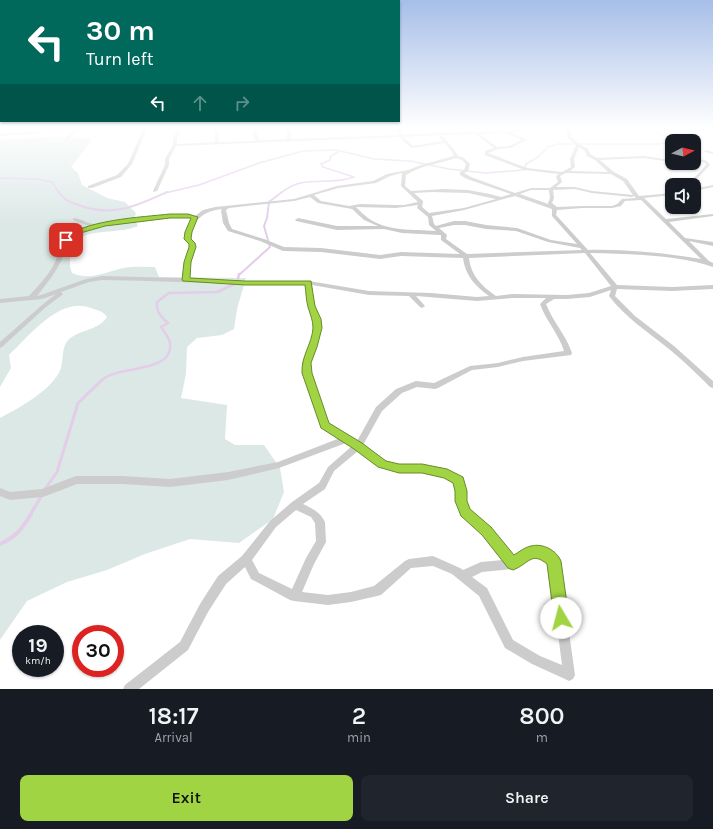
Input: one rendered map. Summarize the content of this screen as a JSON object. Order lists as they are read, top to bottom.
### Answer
{
  "north": "right",
  "page": {
    "turn": ["30 m", "Turn left"],
    "speed": "19 km/h",
    "limit": "30",
    "eta": [
      "18:17",
      "Arrival",
      "2",
      "min",
      "800",
      "m"
    ],
    "buttons": ["Exit", "Share"]
  }
}
